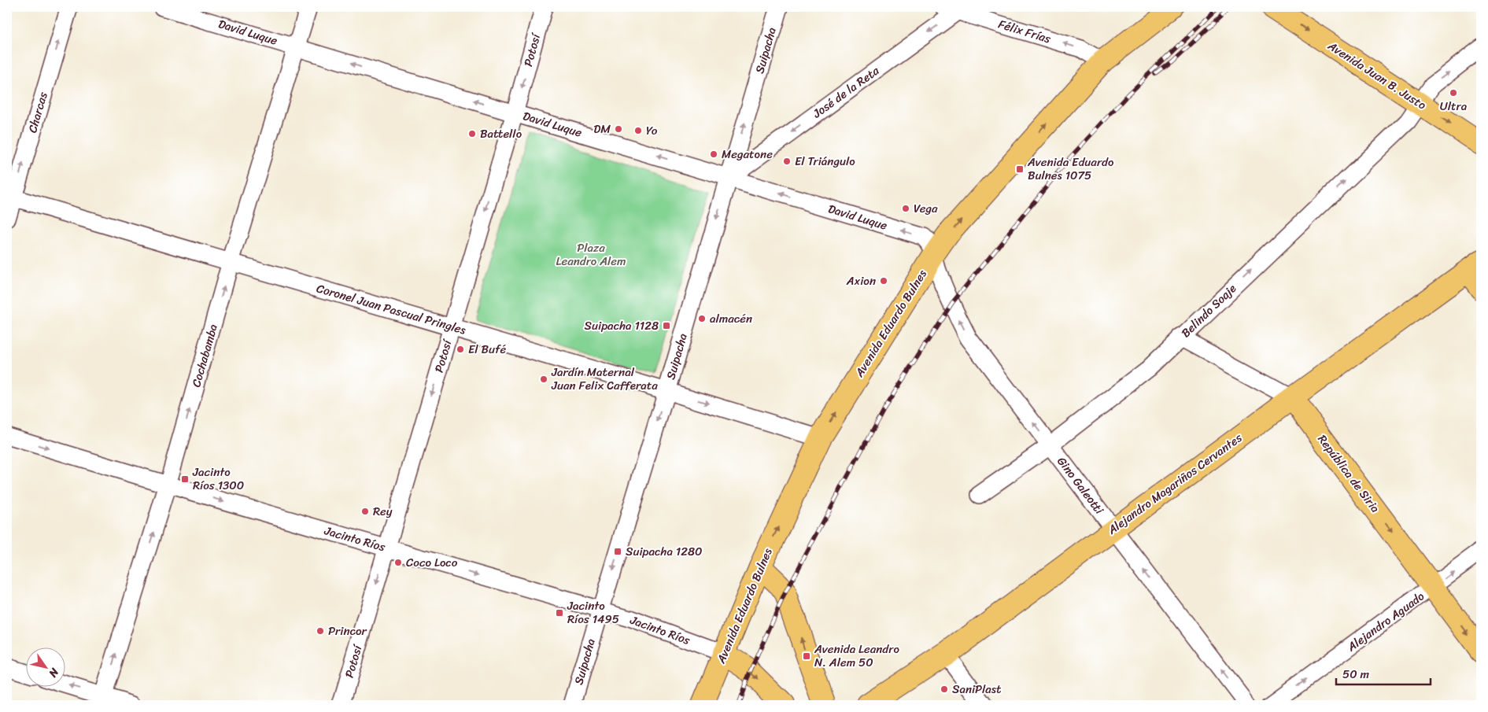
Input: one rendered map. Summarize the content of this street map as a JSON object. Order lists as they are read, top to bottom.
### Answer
{
  "streets": {
    "main road": [
      "Avenida Juan B. Justo",
      "Avenida Eduardo Bulnes",
      "República de Siria",
      "Alejandro Magariños Cervantes"
    ],
    "street": [
      "Félix Frías",
      "David Luque",
      "Potosí",
      "Suipacha",
      "José de la Reta",
      "Charcas",
      "Coronel Juan Pascual Pringles",
      "Belindo Soaje",
      "Cochabamba",
      "Gino Galeotti",
      "Jacinto Ríos",
      "Alejandro Aguado"
    ]
  },
  "crossings": [
    ["Félix Frías", "José de la Reta"],
    ["Félix Frías", "Avenida Eduardo Bulnes"],
    ["David Luque", "Potosí"],
    ["David Luque", "Suipacha"],
    ["David Luque", "José de la Reta"],
    ["David Luque", "Avenida Eduardo Bulnes"],
    ["David Luque", "Cochabamba"],
    ["David Luque", "Gino Galeotti"],
    ["Potosí", "Coronel Juan Pascual Pringles"],
    ["Potosí", "Jacinto Ríos"],
    ["Suipacha", "José de la Reta"],
    ["Suipacha", "Coronel Juan Pascual Pringles"],
    ["Suipacha", "Jacinto Ríos"],
    ["Avenida Juan B. Justo", "Belindo Soaje"],
    ["Charcas", "Coronel Juan Pascual Pringles"],
    ["Coronel Juan Pascual Pringles", "Avenida Eduardo Bulnes"],
    ["Coronel Juan Pascual Pringles", "Cochabamba"],
    ["Belindo Soaje", "República de Siria"],
    ["Belindo Soaje", "Gino Galeotti"],
    ["Avenida Eduardo Bulnes", "Gino Galeotti"],
    ["Avenida Eduardo Bulnes", "Jacinto Ríos"],
    ["Cochabamba", "Jacinto Ríos"],
    ["República de Siria", "Alejandro Magariños Cervantes"],
    ["República de Siria", "Alejandro Aguado"],
    ["Alejandro Magariños Cervantes", "Gino Galeotti"]
  ],
  "one_way": [
    "Félix Frías",
    "David Luque",
    "Potosí",
    "Avenida Juan B. Justo",
    "José de la Reta",
    "Charcas",
    "Belindo Soaje",
    "Avenida Eduardo Bulnes",
    "Cochabamba",
    "República de Siria",
    "Gino Galeotti",
    "Jacinto Ríos",
    "Alejandro Aguado"
  ],
  "parks": ["Plaza Leandro Alem"],
  "places": {
    "other": [
      "Ultra",
      "DM",
      "Yo",
      "Battello",
      "Megatone",
      "El Triángulo",
      "Vega",
      "Axion",
      "almacén",
      "El Bufé",
      "Jardín Maternal Juan Felix Cafferata",
      "Rey",
      "Coco Loco",
      "Princor",
      "SaniPlast"
    ],
    "transit": [
      "Avenida Eduardo Bulnes 1075",
      "Suipacha 1128",
      "Jacinto Ríos 1300",
      "Suipacha 1280",
      "Jacinto Ríos 1495",
      "Avenida Leandro N. Alem 50"
    ]
  },
  "scale_bar": "50 m",
  "north": "bottom right"
}
